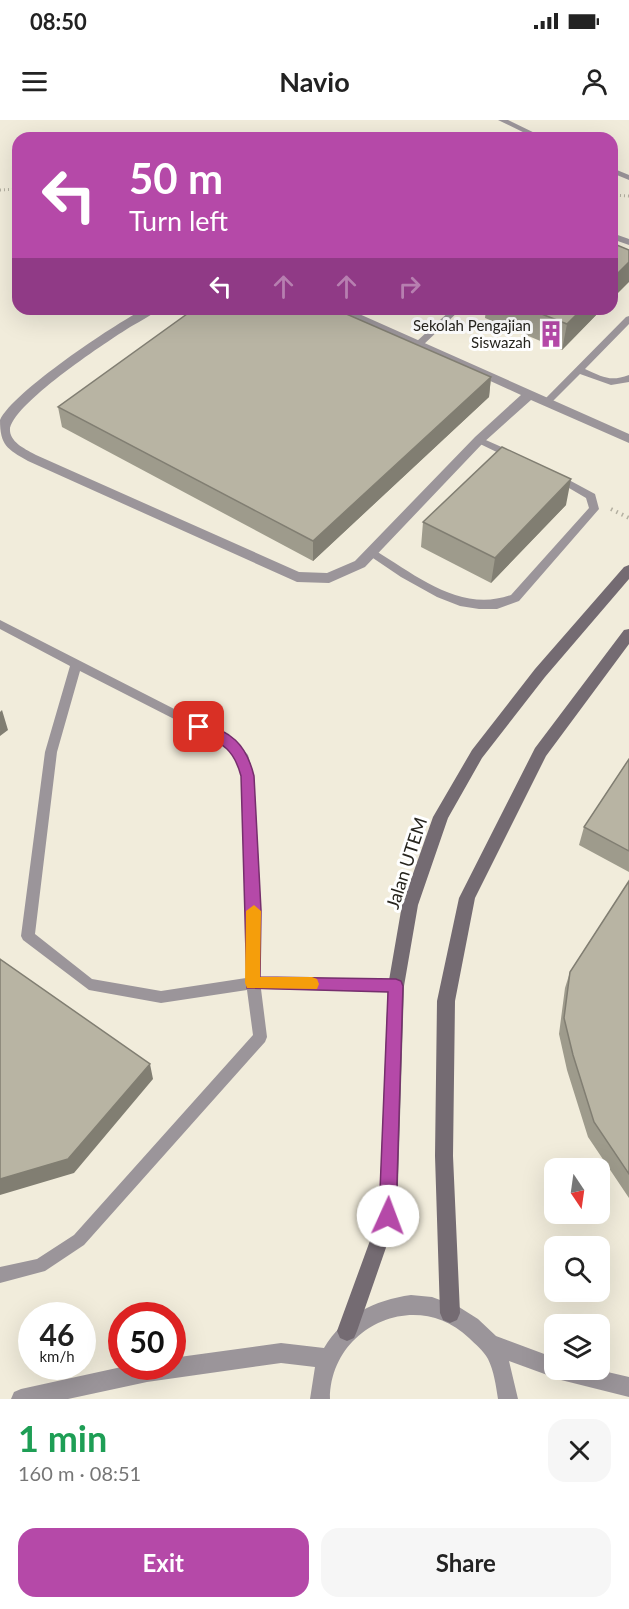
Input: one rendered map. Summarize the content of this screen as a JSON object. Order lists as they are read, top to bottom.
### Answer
{
  "streets": {
    "main road": ["Jalan UTEM"]
  },
  "places": {
    "building": ["Sekolah Pengajian Siswazah"]
  },
  "north": "bottom",
  "page": {
    "status": "08:50",
    "header": "Navio",
    "turn": ["50 m", "Turn left"],
    "speed": "46 km/h",
    "limit": "50",
    "heading": ["1 min", "160 m · 08:51"],
    "buttons": ["Exit", "Share"]
  }
}
